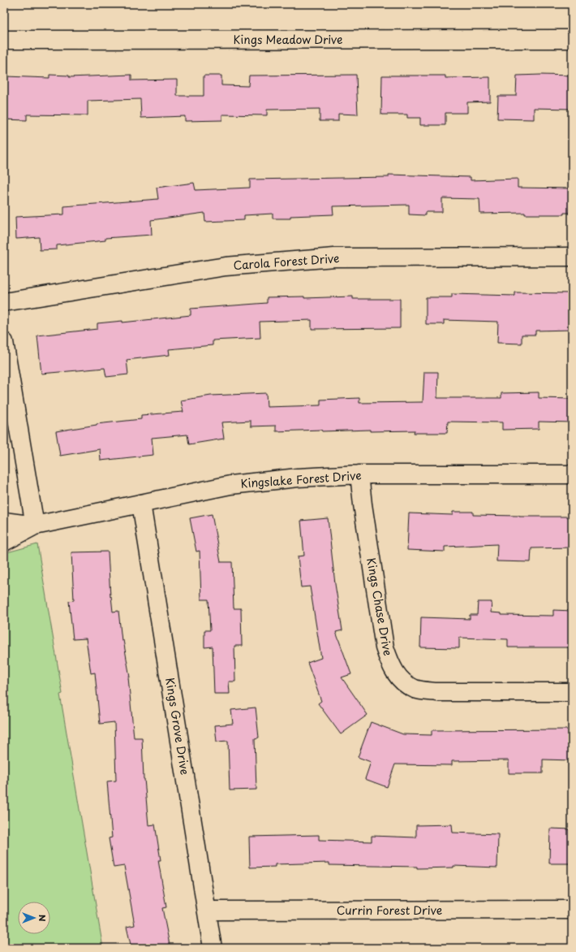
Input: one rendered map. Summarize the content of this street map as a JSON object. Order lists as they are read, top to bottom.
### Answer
{
  "streets": {
    "street": [
      "Kings Meadow Drive",
      "Carola Forest Drive",
      "Kingslake Forest Drive",
      "Kings Chase Drive",
      "Kings Grove Drive",
      "Currin Forest Drive"
    ]
  },
  "crossings": [
    ["Kingslake Forest Drive", "Kings Chase Drive"],
    ["Kingslake Forest Drive", "Kings Grove Drive"],
    ["Kings Grove Drive", "Currin Forest Drive"]
  ],
  "north": "right"
}
